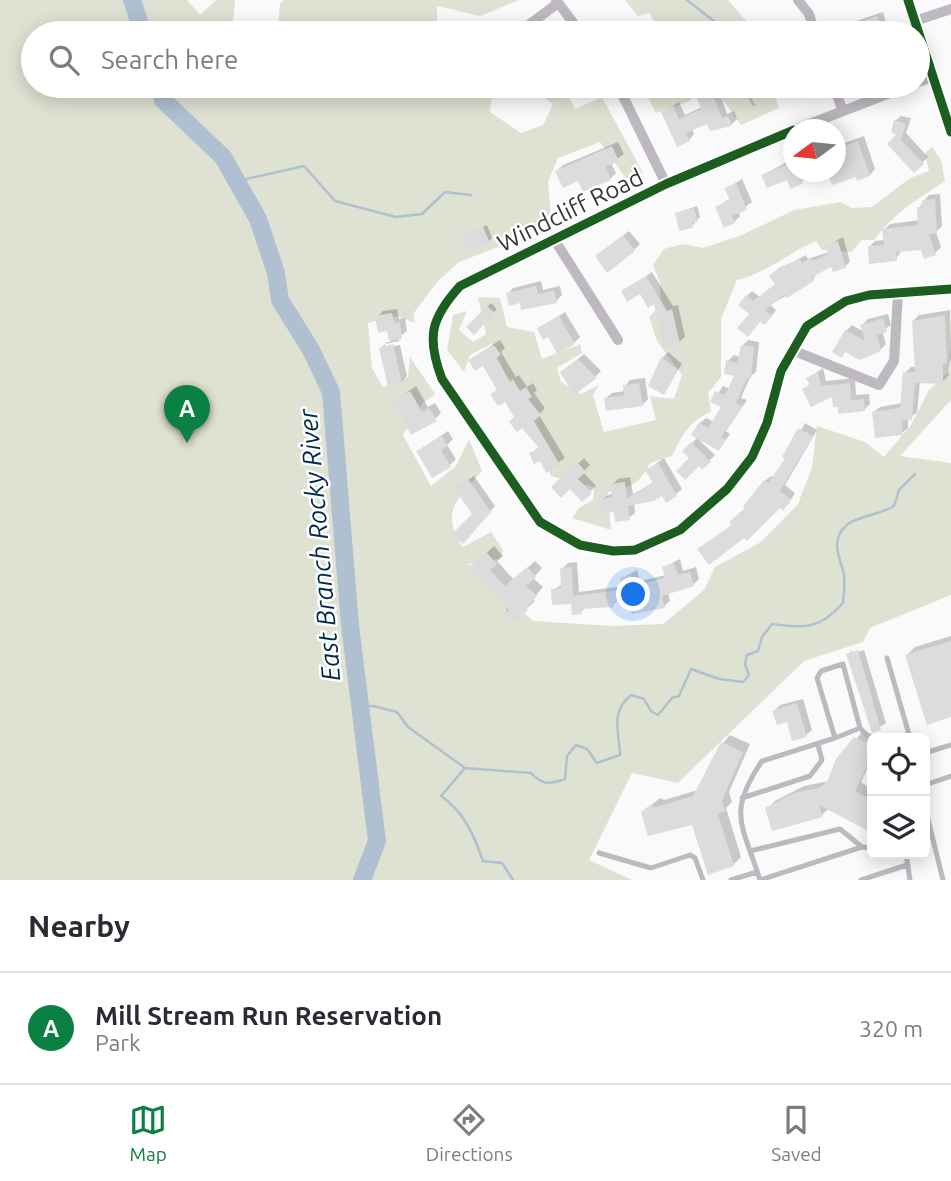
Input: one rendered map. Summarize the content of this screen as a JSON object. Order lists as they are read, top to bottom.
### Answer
{
  "streets": {
    "street": ["Windcliff Road"]
  },
  "water": ["East Branch Rocky River"],
  "north": "left",
  "page": {
    "search": "Search here",
    "pins": "A",
    "heading": "Nearby",
    "list": [
      {
        "mark": "A",
        "name": "Mill Stream Run Reservation",
        "note": "Park",
        "value": "320 m"
      }
    ],
    "nav": ["Map", "Directions", "Saved"]
  }
}
